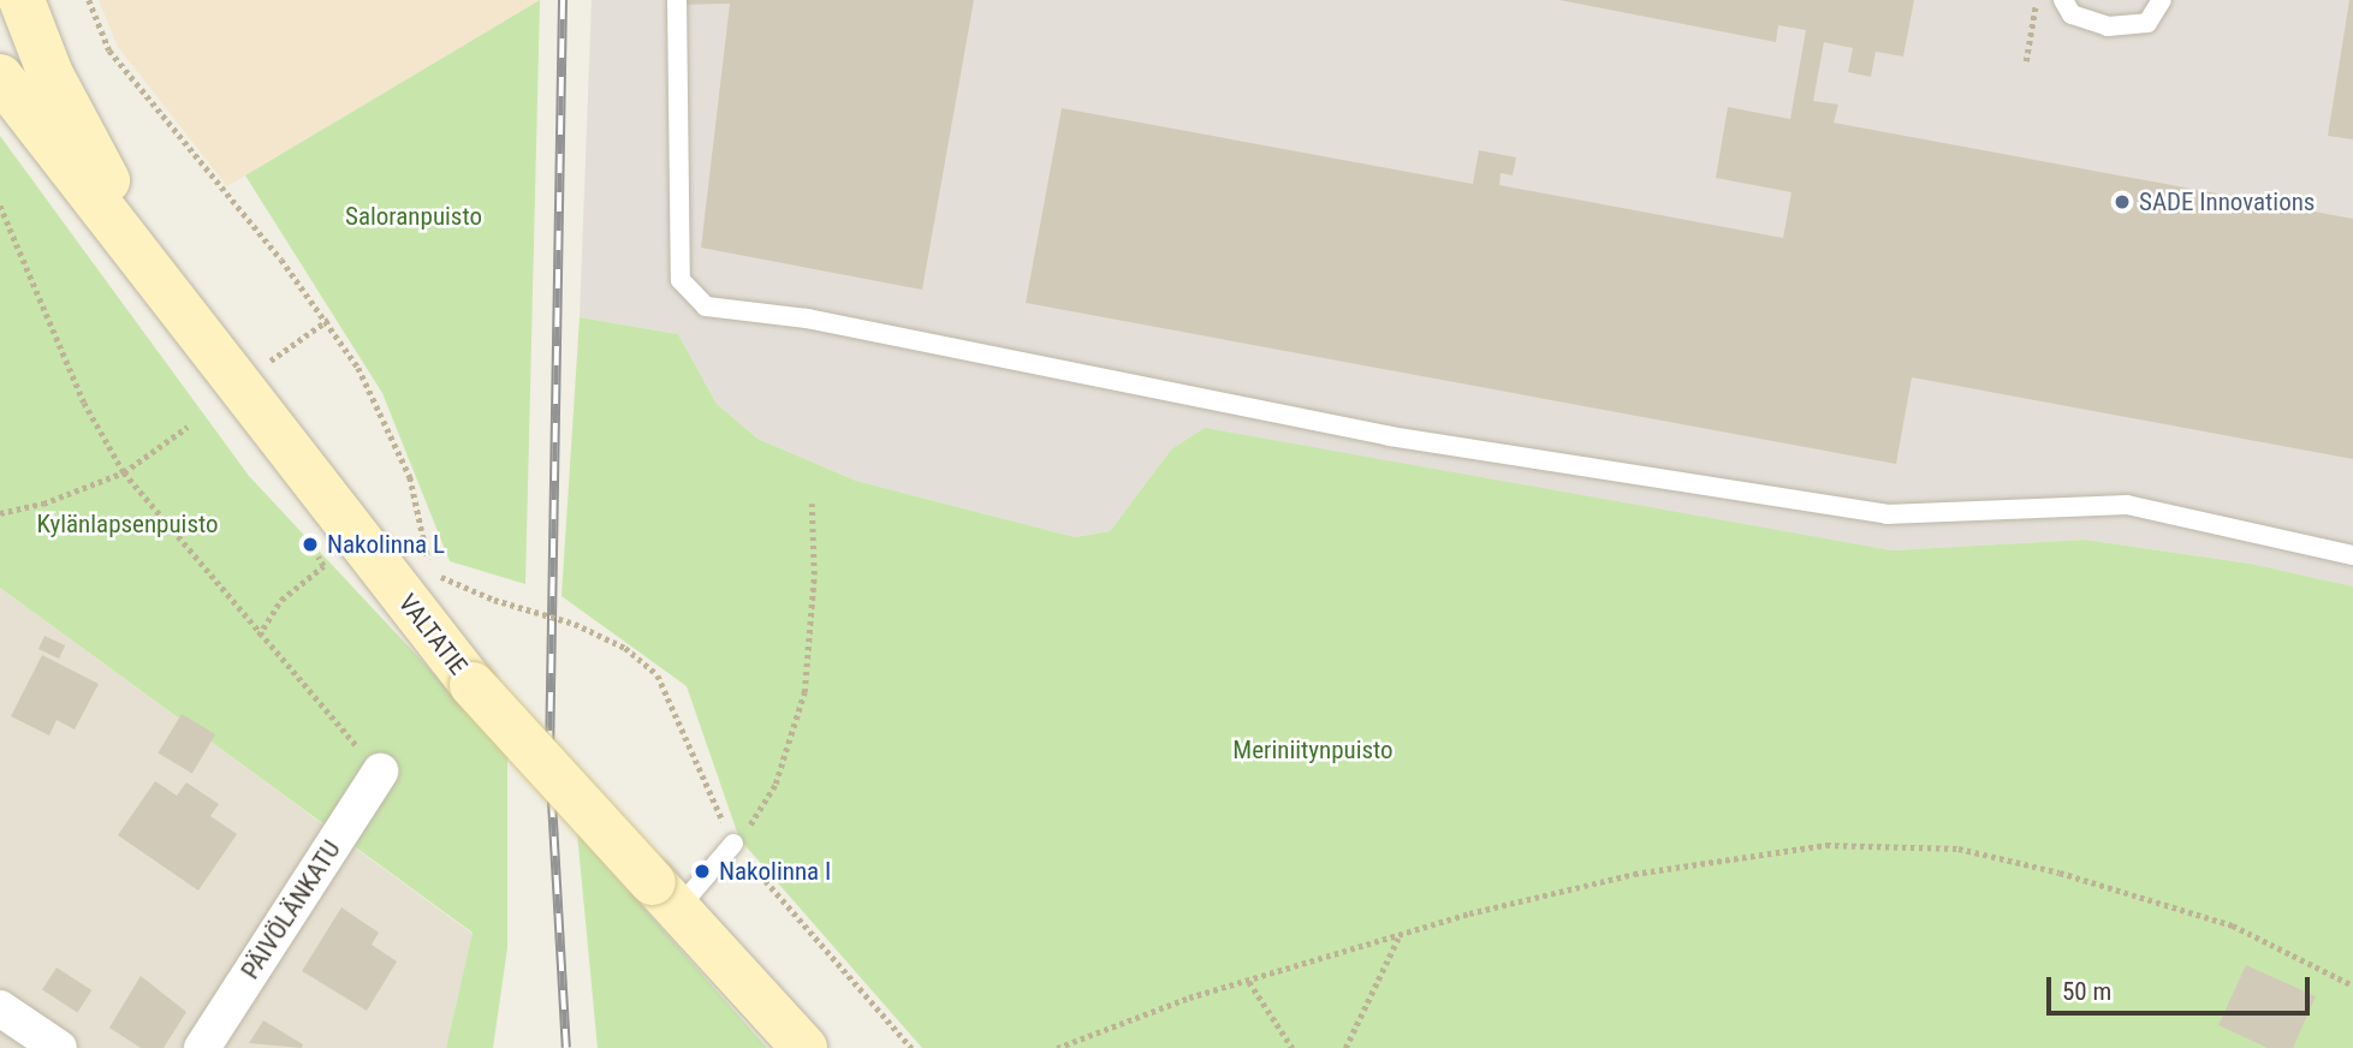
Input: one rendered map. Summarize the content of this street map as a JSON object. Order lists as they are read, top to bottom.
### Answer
{
  "streets": {
    "main road": ["VALTATIE"],
    "street": ["PÄIVÖLÄNKATU"]
  },
  "parks": ["Saloranpuisto", "Kylänlapsenpuisto", "Meriniitynpuisto"],
  "places": ["SADE Innovations", "Nakolinna L", "Nakolinna I"],
  "scale_bar": "50 m"
}
